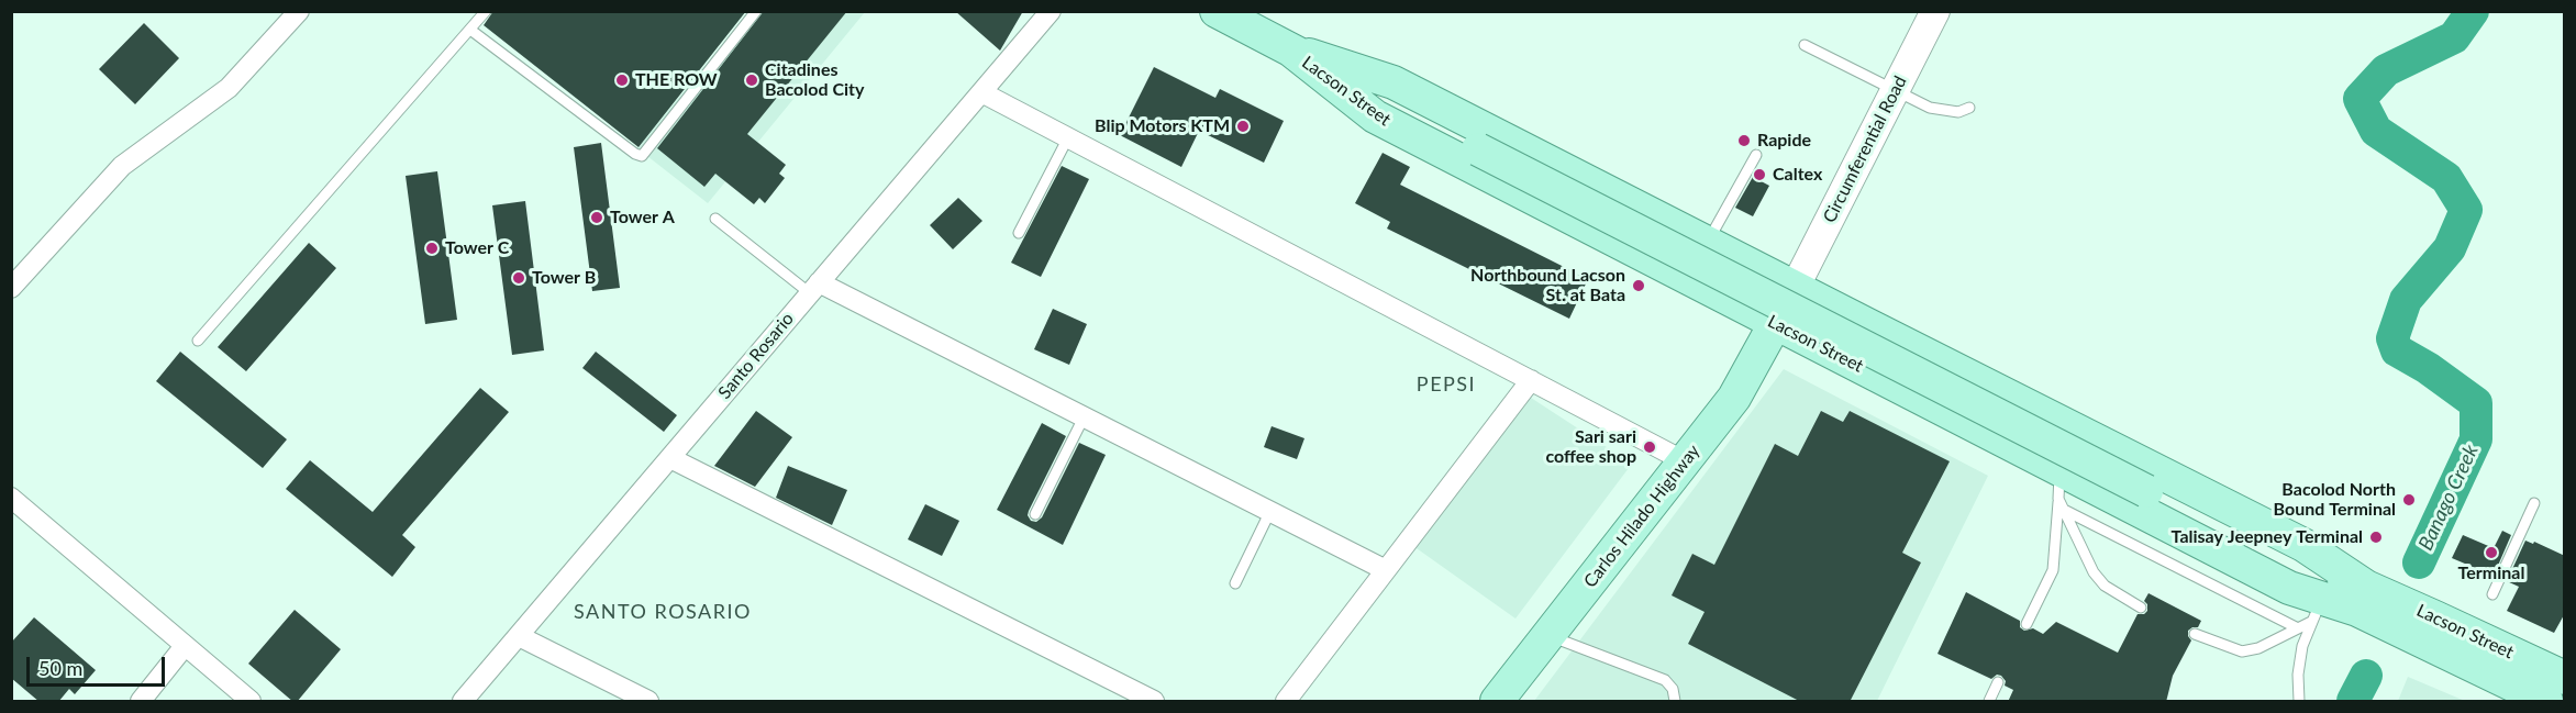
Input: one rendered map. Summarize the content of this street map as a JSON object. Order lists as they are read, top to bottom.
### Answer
{
  "streets": {
    "main road": ["Lacson Street", "Circumferential Road", "Carlos Hilado Highway"],
    "street": ["Santo Rosario"]
  },
  "crossings": [
    ["Lacson Street", "Circumferential Road"],
    ["Lacson Street", "Carlos Hilado Highway"],
    ["Circumferential Road", "Carlos Hilado Highway"]
  ],
  "districts": ["PEPSI", "SANTO ROSARIO"],
  "water": ["Banago Creek"],
  "places": [
    "THE ROW",
    "Citadines Bacolod City",
    "Blip Motors KTM",
    "Rapide",
    "Caltex",
    "Tower A",
    "Tower C",
    "Tower B",
    "Northbound Lacson St. at Bata",
    "Sari sari coffee shop",
    "Bacolod North Bound Terminal",
    "Talisay Jeepney Terminal",
    "Terminal"
  ],
  "scale_bar": "50 m"
}
